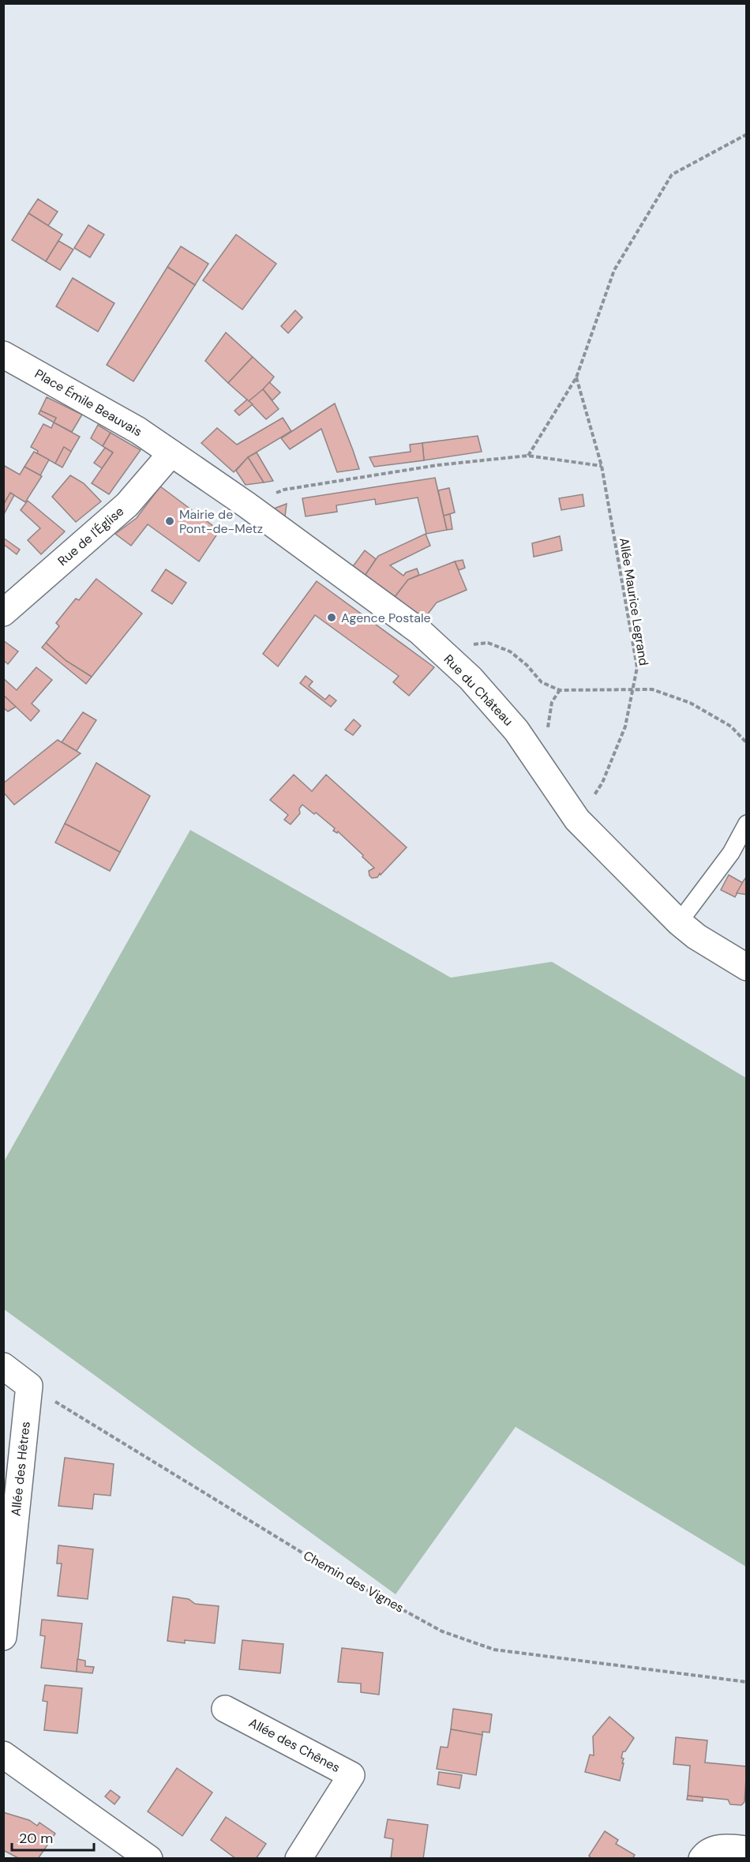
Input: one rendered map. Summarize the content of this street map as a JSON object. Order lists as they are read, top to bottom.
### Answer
{
  "streets": {
    "street": [
      "Place Émile Beauvais",
      "Rue de l'Église",
      "Rue du Château",
      "Allée des Hêtres",
      "Allée des Chênes"
    ],
    "path": ["Allée Maurice Legrand", "Chemin des Vignes"]
  },
  "crossings": [
    ["Place Émile Beauvais", "Rue de l'Église"],
    ["Place Émile Beauvais", "Rue du Château"],
    ["Rue de l'Église", "Rue du Château"],
    ["Allée Maurice Legrand", "Rue du Château"],
    ["Allée des Hêtres", "Chemin des Vignes"]
  ],
  "places": ["Mairie de Pont-de-Metz", "Agence Postale"],
  "scale_bar": "20 m"
}
